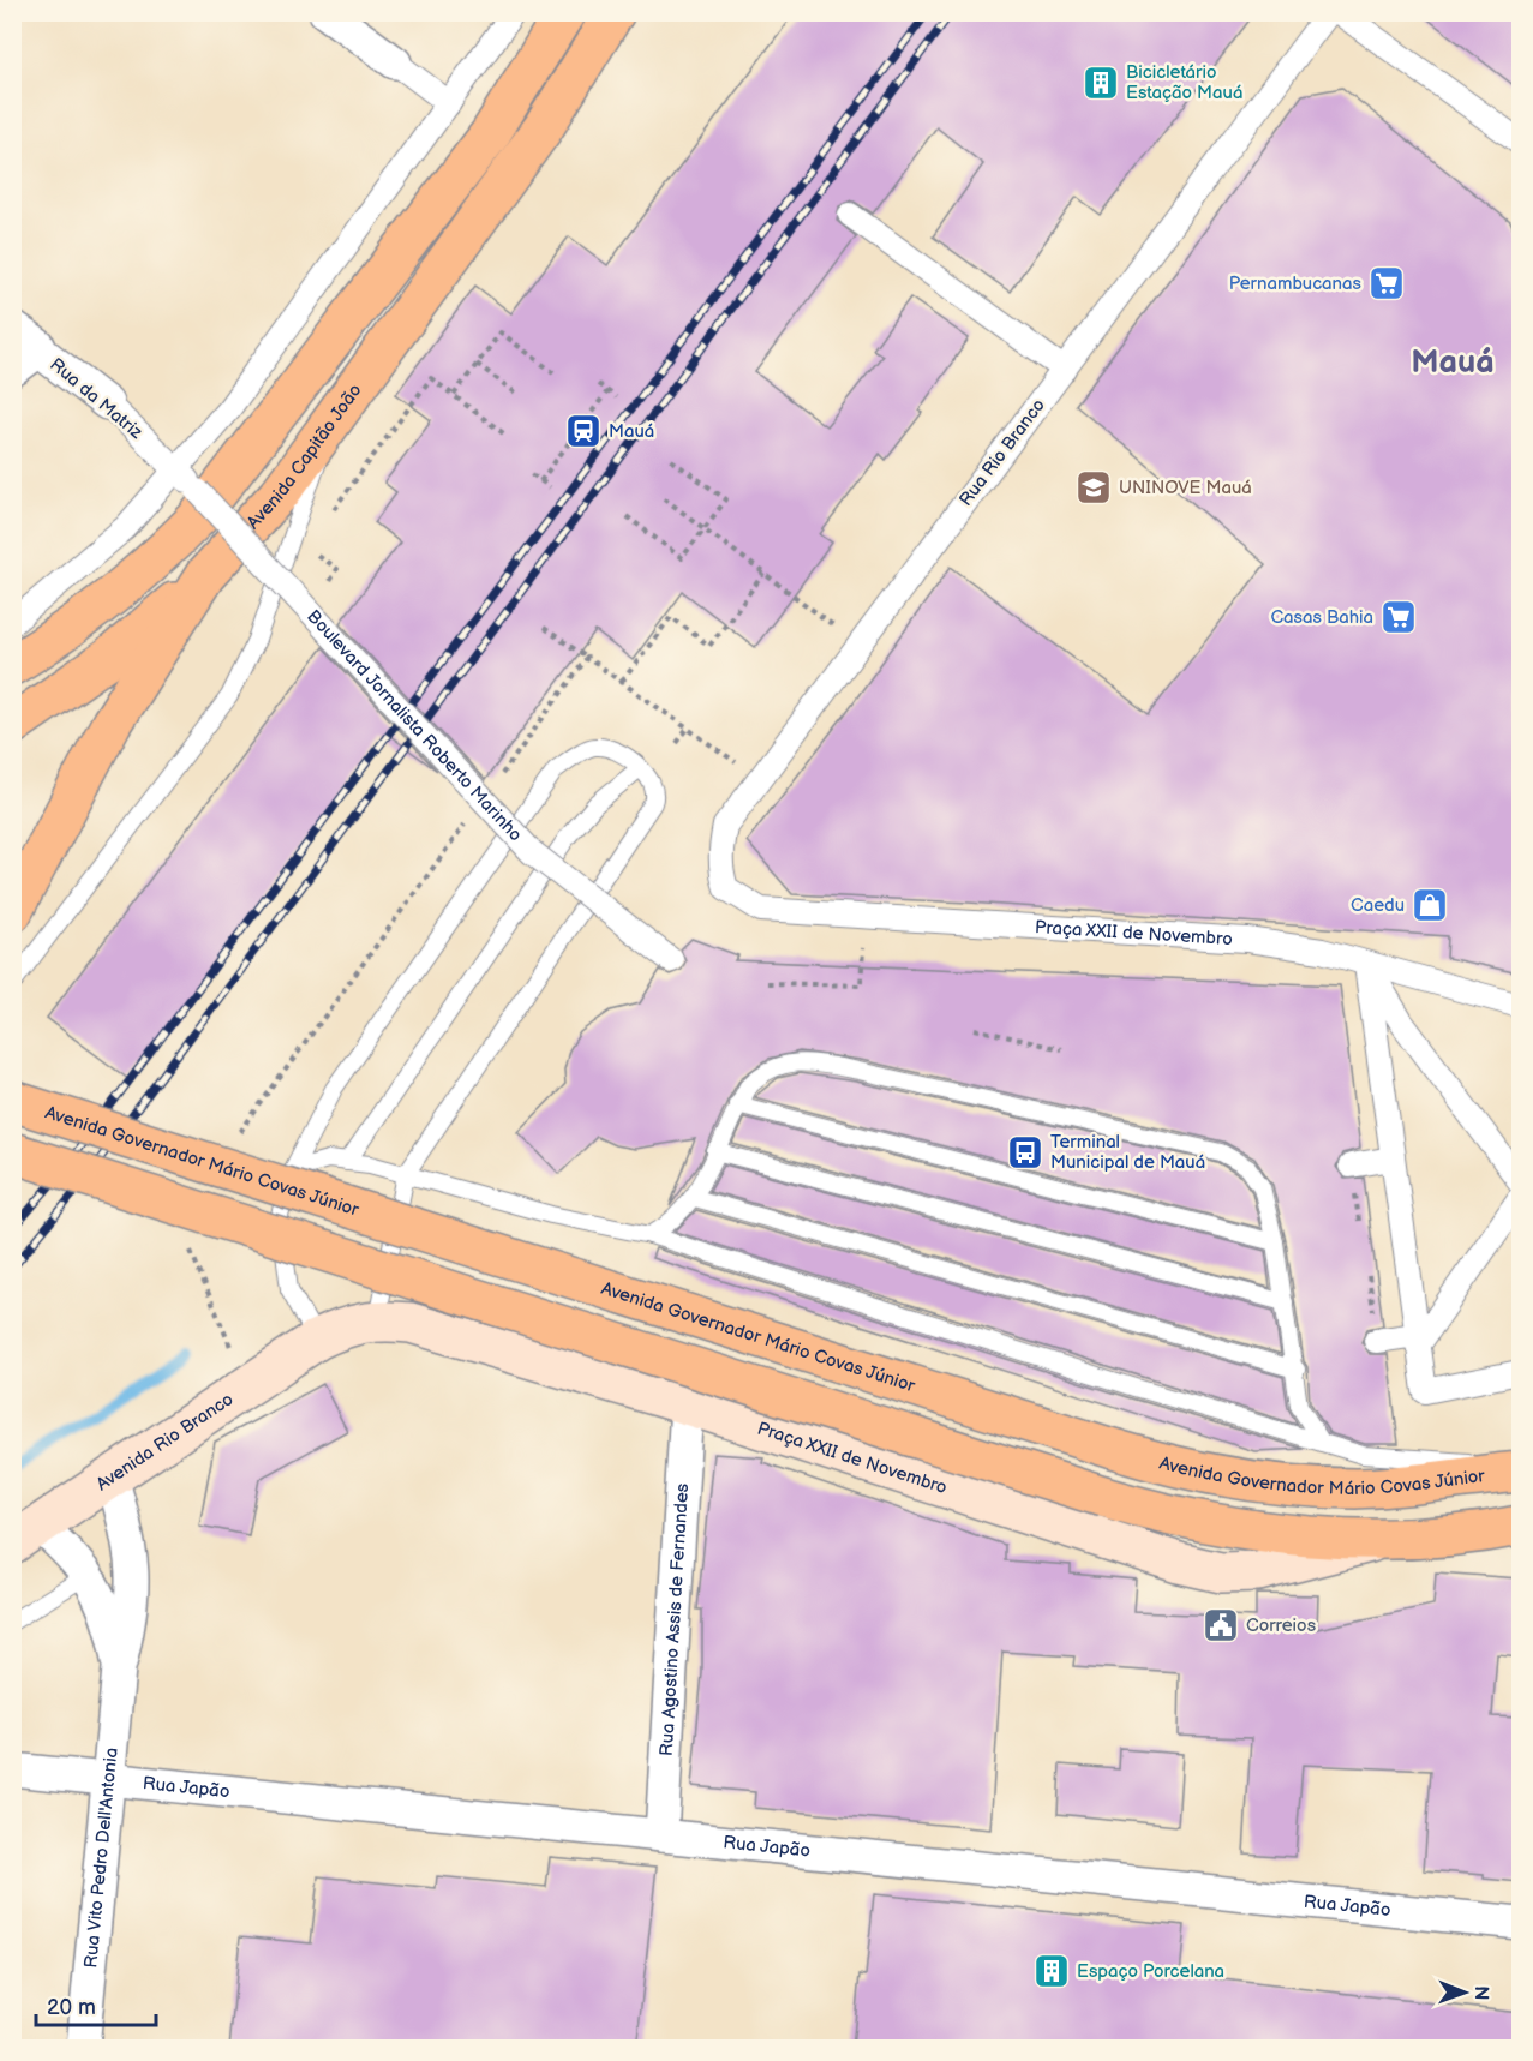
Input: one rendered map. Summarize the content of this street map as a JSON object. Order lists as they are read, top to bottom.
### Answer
{
  "streets": {
    "main road": [
      "Avenida Capitão João",
      "Praça XXII de Novembro",
      "Avenida Governador Mário Covas Júnior",
      "Avenida Rio Branco"
    ],
    "street": [
      "Rua da Matriz",
      "Rua Rio Branco",
      "Boulevard Jornalista Roberto Marinho",
      "Rua Agostino Assis de Fernandes",
      "Rua Japão",
      "Rua Vito Pedro Dell'Antonia"
    ]
  },
  "crossings": [
    ["Rua da Matriz", "Boulevard Jornalista Roberto Marinho"],
    ["Rua Rio Branco", "Praça XXII de Novembro"],
    ["Praça XXII de Novembro", "Avenida Rio Branco"],
    ["Praça XXII de Novembro", "Rua Agostino Assis de Fernandes"],
    ["Avenida Rio Branco", "Rua Vito Pedro Dell'Antonia"],
    ["Rua Agostino Assis de Fernandes", "Rua Japão"],
    ["Rua Japão", "Rua Vito Pedro Dell'Antonia"]
  ],
  "districts": ["Mauá"],
  "places": {
    "building": ["Bicicletário Estação Mauá", "Espaço Porcelana"],
    "supermarket": ["Pernambucanas", "Casas Bahia"],
    "station": ["Mauá"],
    "school or university": ["UNINOVE Mauá"],
    "shop": ["Caedu"],
    "bus stop": ["Terminal Municipal de Mauá"],
    "public building": ["Correios"]
  },
  "scale_bar": "20 m",
  "north": "right"
}
